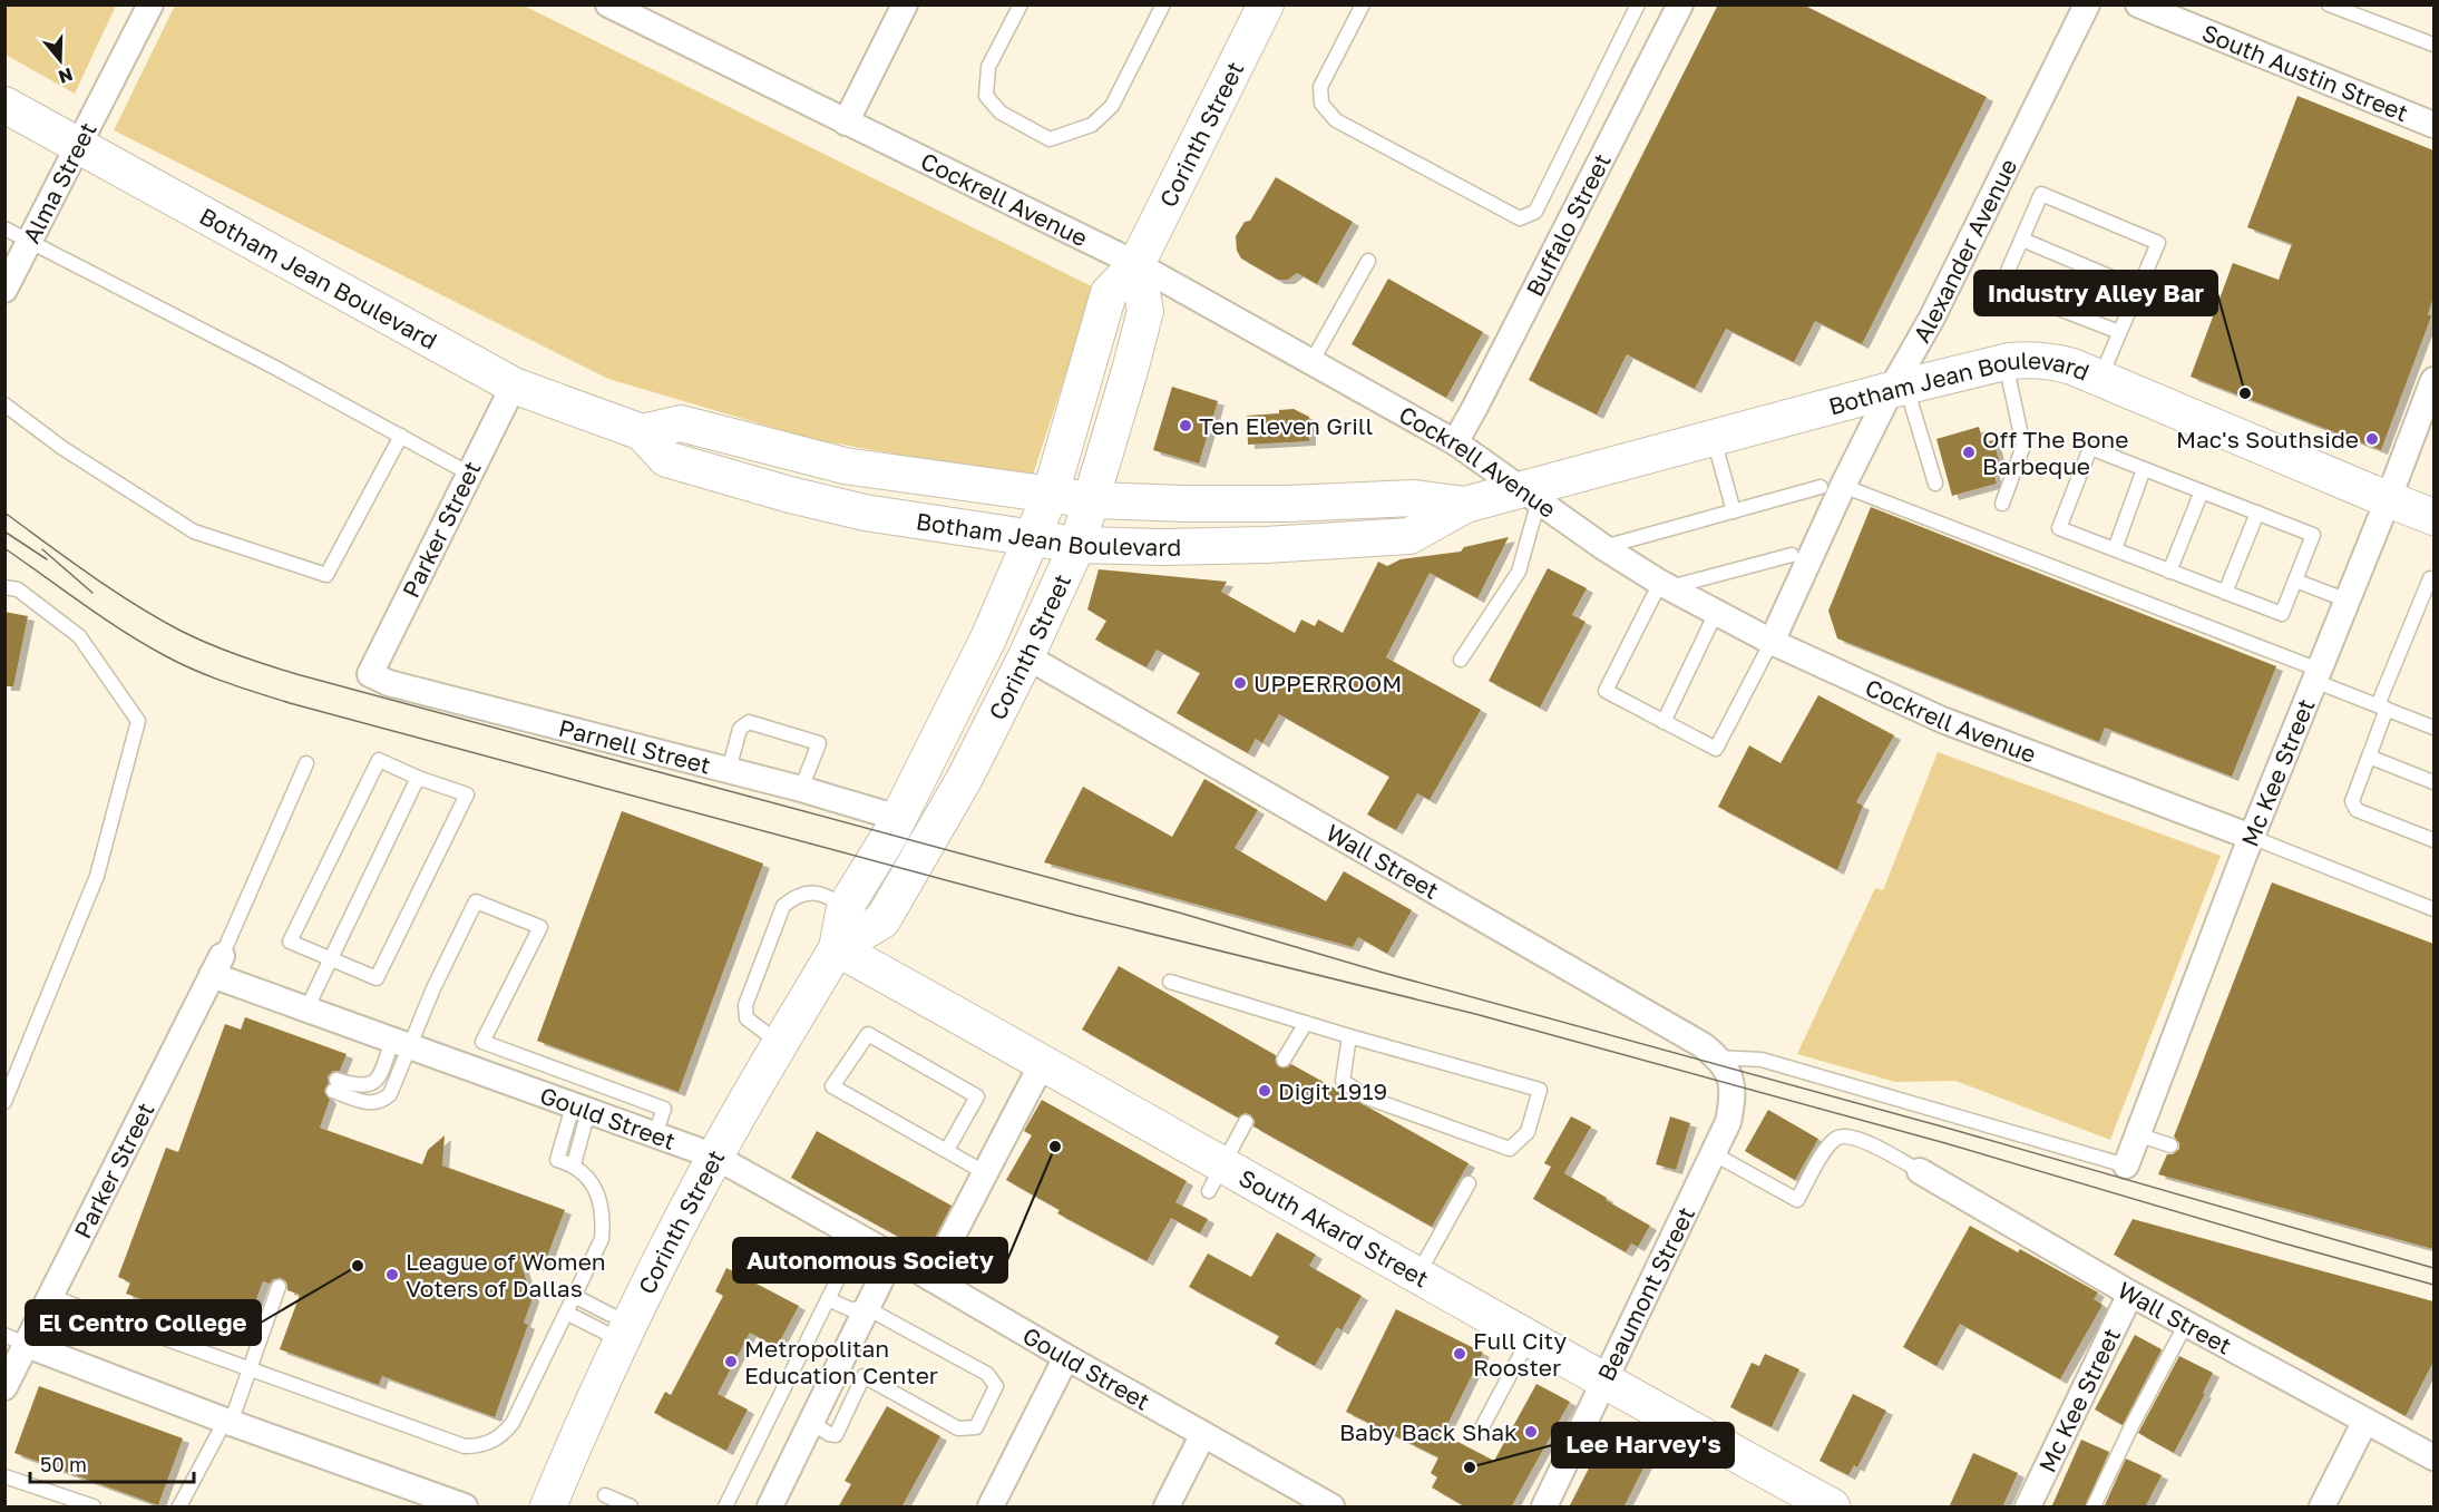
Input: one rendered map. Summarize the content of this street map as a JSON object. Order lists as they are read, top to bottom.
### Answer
{
  "streets": {
    "main road": ["Corinth Street", "Botham Jean Boulevard", "South Akard Street"],
    "street": [
      "South Austin Street",
      "Alma Street",
      "Cockrell Avenue",
      "Buffalo Street",
      "Alexander Avenue",
      "Parker Street",
      "Parnell Street",
      "Mc Kee Street",
      "Wall Street",
      "Gould Street",
      "Beaumont Street"
    ]
  },
  "crossings": [
    ["Corinth Street", "Cockrell Avenue"],
    ["Corinth Street", "Botham Jean Boulevard"],
    ["Corinth Street", "Parnell Street"],
    ["Corinth Street", "Wall Street"],
    ["Corinth Street", "Gould Street"],
    ["Corinth Street", "South Akard Street"],
    ["Alma Street", "Botham Jean Boulevard"],
    ["Cockrell Avenue", "Buffalo Street"],
    ["Cockrell Avenue", "Alexander Avenue"],
    ["Cockrell Avenue", "Botham Jean Boulevard"],
    ["Cockrell Avenue", "Mc Kee Street"],
    ["Alexander Avenue", "Botham Jean Boulevard"],
    ["Botham Jean Boulevard", "Parker Street"],
    ["Botham Jean Boulevard", "Mc Kee Street"],
    ["Parker Street", "Parnell Street"],
    ["Parker Street", "Gould Street"],
    ["Mc Kee Street", "Wall Street"],
    ["Wall Street", "Beaumont Street"],
    ["South Akard Street", "Beaumont Street"]
  ],
  "places": [
    "Industry Alley Bar",
    "Ten Eleven Grill",
    "Mac's Southside",
    "Off The Bone Barbeque",
    "UPPERROOM",
    "Digit 1919",
    "Autonomous Society",
    "El Centro College",
    "League of Women Voters of Dallas",
    "Full City Rooster",
    "Metropolitan Education Center",
    "Baby Back Shak",
    "Lee Harvey's"
  ],
  "scale_bar": "50 m",
  "north": "bottom"
}
